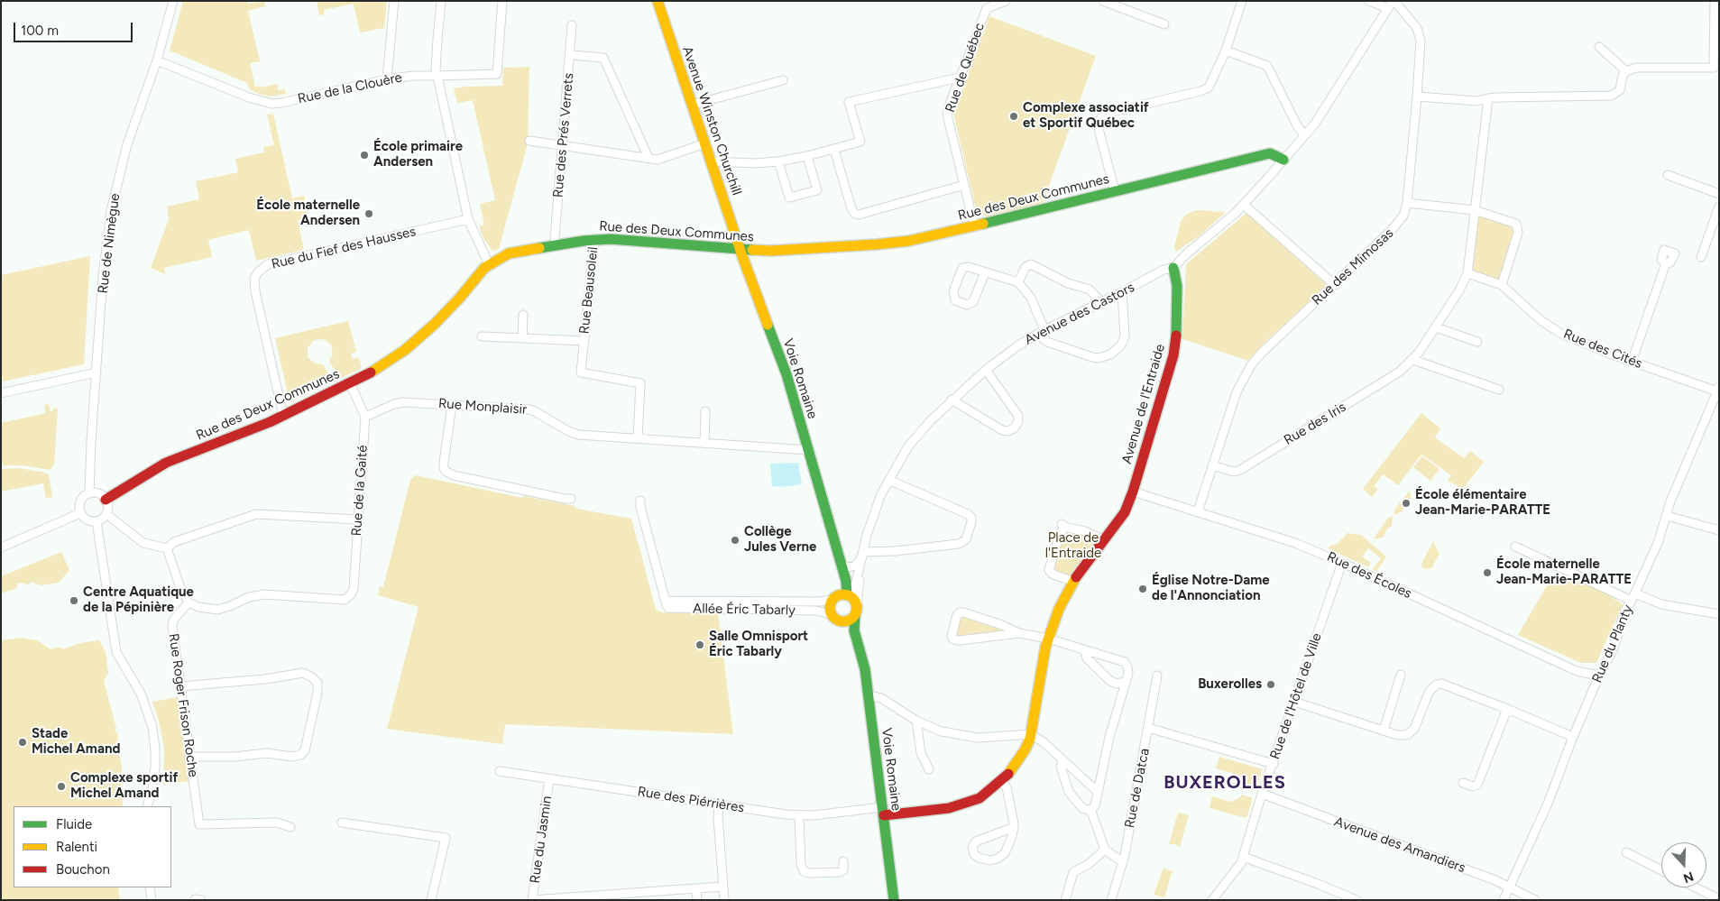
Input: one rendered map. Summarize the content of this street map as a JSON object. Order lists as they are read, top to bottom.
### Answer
{
  "streets": {
    "street": [
      "Rue de Québec",
      "Rue de la Clouère",
      "Avenue Winston Churchill",
      "Rue des Prés Verrets",
      "Rue des Deux Communes",
      "Rue de Nimègue",
      "Rue du Fief des Hausses",
      "Rue des Mimosas",
      "Rue Beausoleil",
      "Avenue des Castors",
      "Rue des Cités",
      "Voie Romaine",
      "Avenue de l'Entraide",
      "Rue Monplaisir",
      "Rue des Iris",
      "Rue de la Gaité",
      "Rue des Écoles",
      "Allée Éric Tabarly",
      "Rue du Planty",
      "Rue de l'Hôtel de Ville",
      "Rue Roger Frison Roche",
      "Rue de Datca",
      "Rue des Piérrières",
      "Rue du Jasmin",
      "Avenue des Amandiers"
    ]
  },
  "crossings": [
    ["Rue de Québec", "Rue des Deux Communes"],
    ["Rue de la Clouère", "Rue de Nimègue"],
    ["Avenue Winston Churchill", "Rue des Deux Communes"],
    ["Avenue Winston Churchill", "Voie Romaine"],
    ["Rue des Prés Verrets", "Rue des Deux Communes"],
    ["Rue des Deux Communes", "Rue de Nimègue"],
    ["Rue des Deux Communes", "Rue du Fief des Hausses"],
    ["Rue des Deux Communes", "Rue Beausoleil"],
    ["Rue des Deux Communes", "Avenue des Castors"],
    ["Rue des Deux Communes", "Voie Romaine"],
    ["Rue des Deux Communes", "Rue de la Gaité"],
    ["Rue des Mimosas", "Avenue des Castors"],
    ["Rue des Mimosas", "Rue des Iris"],
    ["Rue des Mimosas", "Rue des Écoles"],
    ["Rue Beausoleil", "Rue Monplaisir"],
    ["Avenue des Castors", "Voie Romaine"],
    ["Avenue des Castors", "Avenue de l'Entraide"],
    ["Avenue des Castors", "Allée Éric Tabarly"],
    ["Rue des Cités", "Rue du Planty"],
    ["Voie Romaine", "Avenue de l'Entraide"],
    ["Voie Romaine", "Rue Monplaisir"],
    ["Voie Romaine", "Allée Éric Tabarly"],
    ["Voie Romaine", "Rue des Piérrières"],
    ["Avenue de l'Entraide", "Rue des Écoles"],
    ["Avenue de l'Entraide", "Rue des Piérrières"],
    ["Rue Monplaisir", "Rue de la Gaité"],
    ["Rue de la Gaité", "Rue Roger Frison Roche"],
    ["Rue des Écoles", "Rue du Planty"],
    ["Rue des Écoles", "Rue de l'Hôtel de Ville"],
    ["Rue du Planty", "Avenue des Amandiers"],
    ["Rue de l'Hôtel de Ville", "Avenue des Amandiers"],
    ["Rue des Piérrières", "Rue du Jasmin"]
  ],
  "districts": ["BUXEROLLES"],
  "parks": ["Place de l'Entraide"],
  "places": [
    "Complexe associatif et Sportif Québec",
    "École primaire Andersen",
    "École maternelle Andersen",
    "École élémentaire Jean-Marie-PARATTE",
    "Collège Jules Verne",
    "École maternelle Jean-Marie-PARATTE",
    "Église Notre-Dame de l'Annonciation",
    "Centre Aquatique de la Pépinière",
    "Salle Omnisport Éric Tabarly",
    "Buxerolles",
    "Stade Michel Amand",
    "Complexe sportif Michel Amand"
  ],
  "legend": ["Fluide", "Ralenti", "Bouchon"],
  "scale_bar": "100 m",
  "north": "bottom"
}
